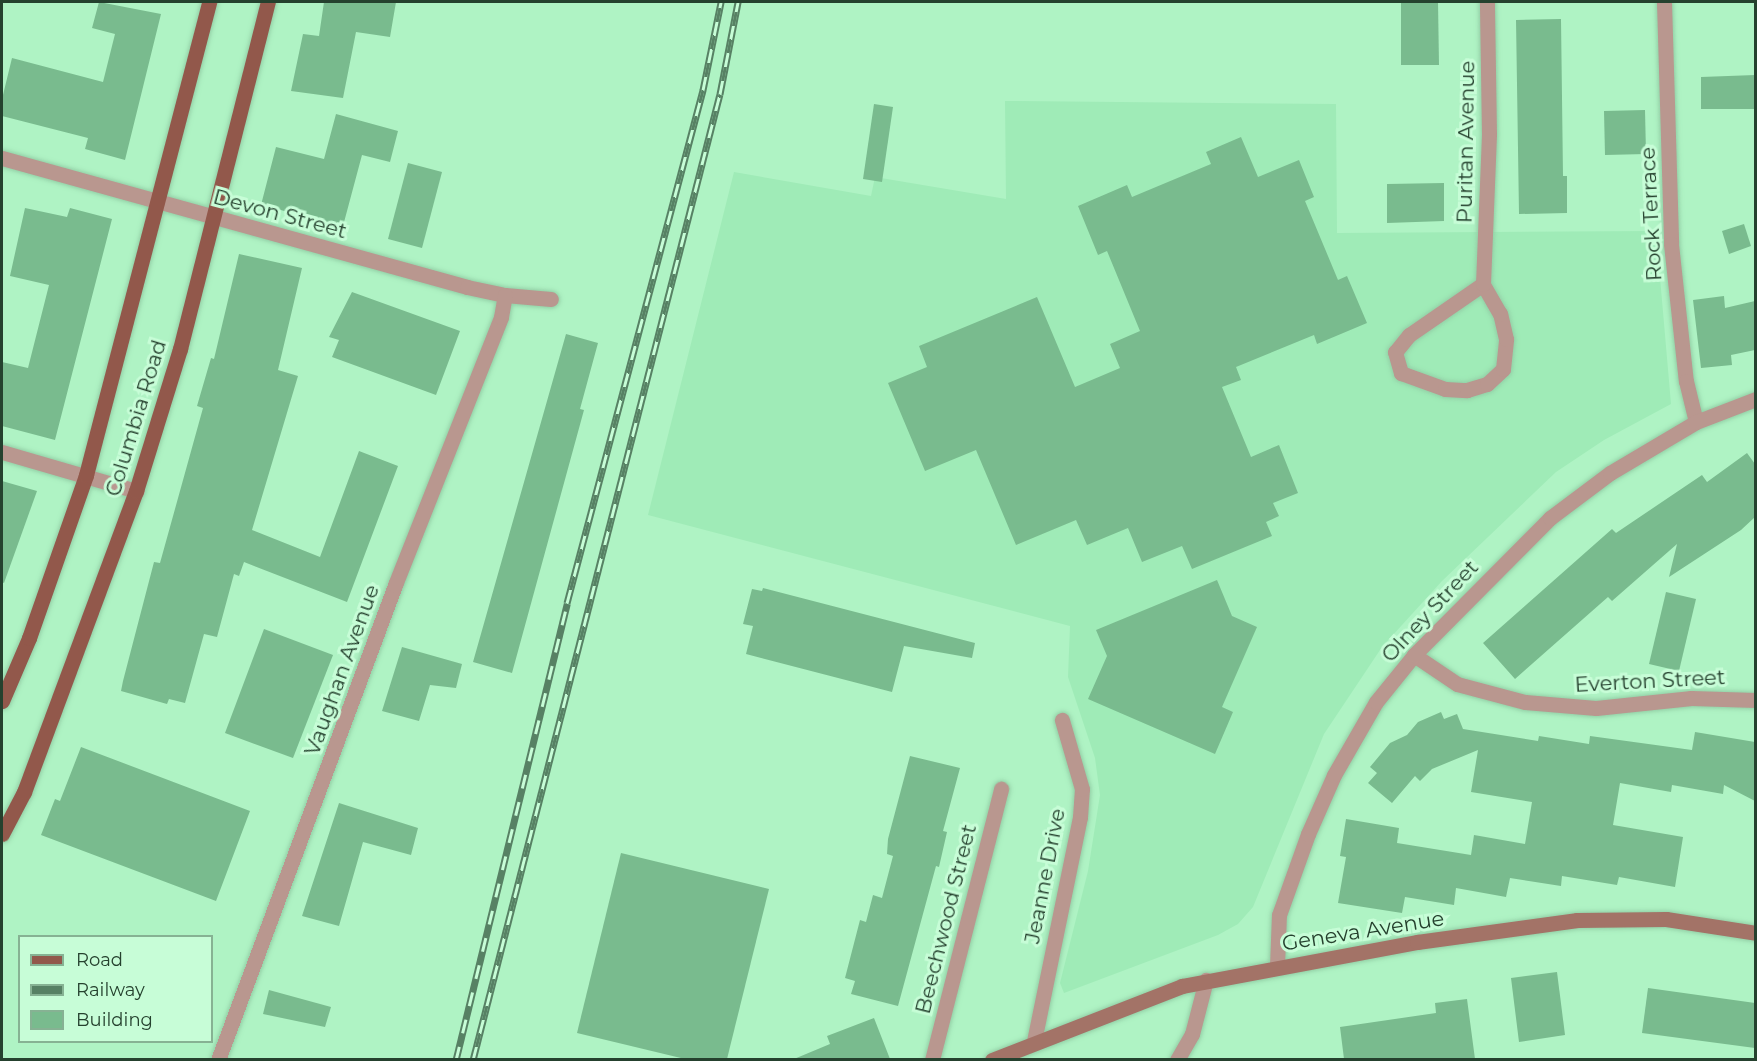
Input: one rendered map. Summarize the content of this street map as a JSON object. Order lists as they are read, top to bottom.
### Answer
{
  "streets": {
    "main road": ["Columbia Road", "Geneva Avenue"],
    "street": [
      "Puritan Avenue",
      "Devon Street",
      "Rock Terrace",
      "Olney Street",
      "Vaughan Avenue",
      "Everton Street",
      "Jeanne Drive",
      "Beechwood Street"
    ]
  },
  "crossings": [
    ["Devon Street", "Columbia Road"],
    ["Devon Street", "Vaughan Avenue"],
    ["Rock Terrace", "Olney Street"],
    ["Olney Street", "Everton Street"],
    ["Olney Street", "Geneva Avenue"],
    ["Jeanne Drive", "Geneva Avenue"]
  ],
  "legend": ["Road", "Railway", "Building"]
}
